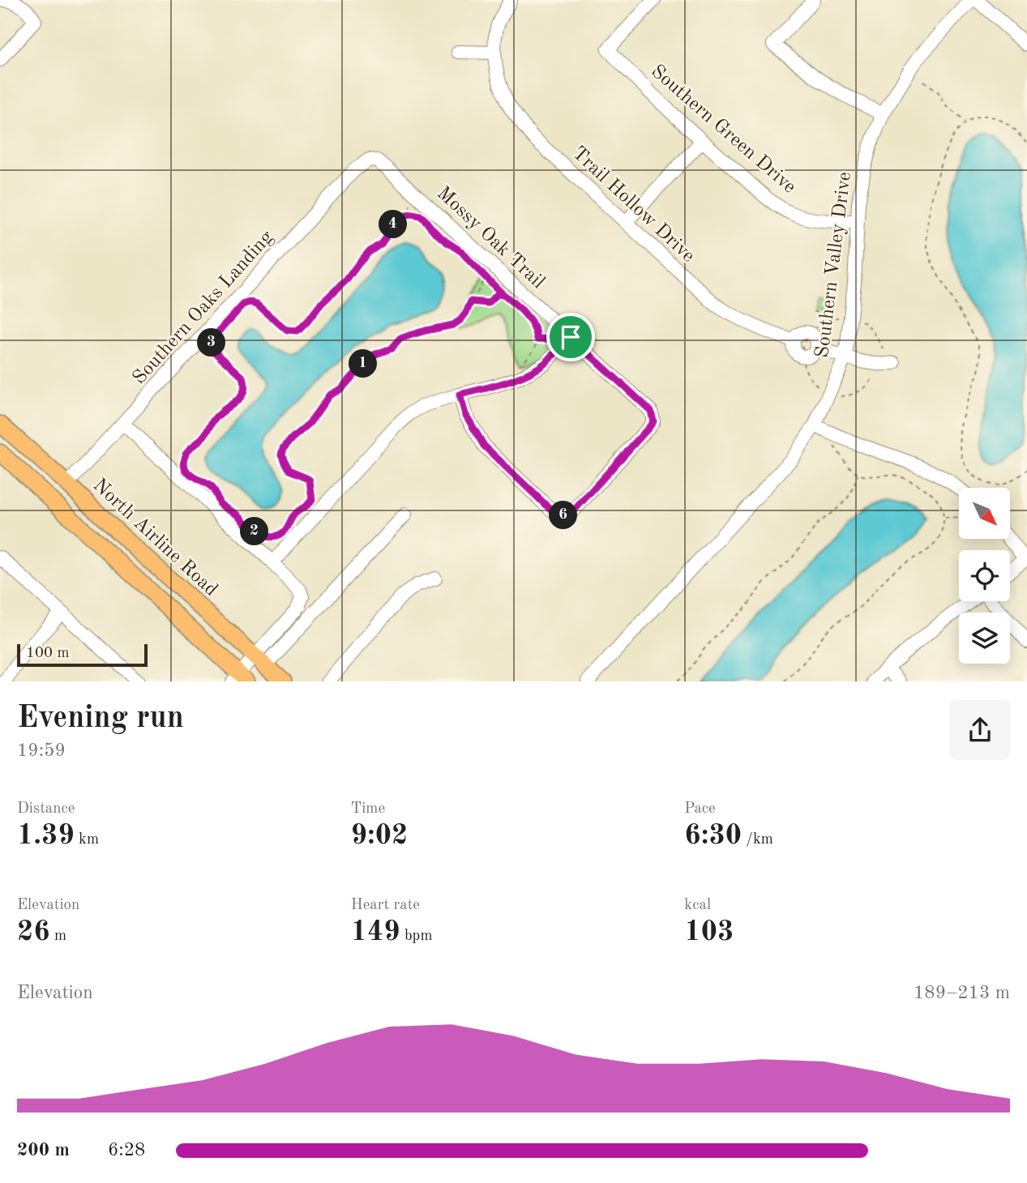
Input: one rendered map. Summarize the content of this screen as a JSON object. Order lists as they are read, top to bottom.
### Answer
{
  "streets": {
    "main road": ["North Airline Road"],
    "street": [
      "Southern Green Drive",
      "Trail Hollow Drive",
      "Mossy Oak Trail",
      "Southern Valley Drive",
      "Southern Oaks Landing"
    ]
  },
  "crossings": [
    ["Southern Green Drive", "Southern Valley Drive"],
    ["Trail Hollow Drive", "Southern Valley Drive"],
    ["Mossy Oak Trail", "Southern Oaks Landing"],
    ["Southern Oaks Landing", "North Airline Road"]
  ],
  "scale_bar": "100 m",
  "north": "bottom right",
  "page": {
    "pins": [
      "4",
      "3",
      "1",
      "6",
      "2"
    ],
    "scale": "100 m",
    "heading": ["Evening run", "19:59"],
    "stats": [
      ["Distance", "1.39 km"],
      ["Time", "9:02"],
      ["Pace", "6:30 /km"],
      ["Elevation", "26 m"],
      ["Heart rate", "149 bpm"],
      ["kcal", "103"]
    ],
    "chart": ["Elevation", "189–213 m"],
    "list": [
      {
        "name": "200 m",
        "note": "6:28"
      }
    ]
  }
}
